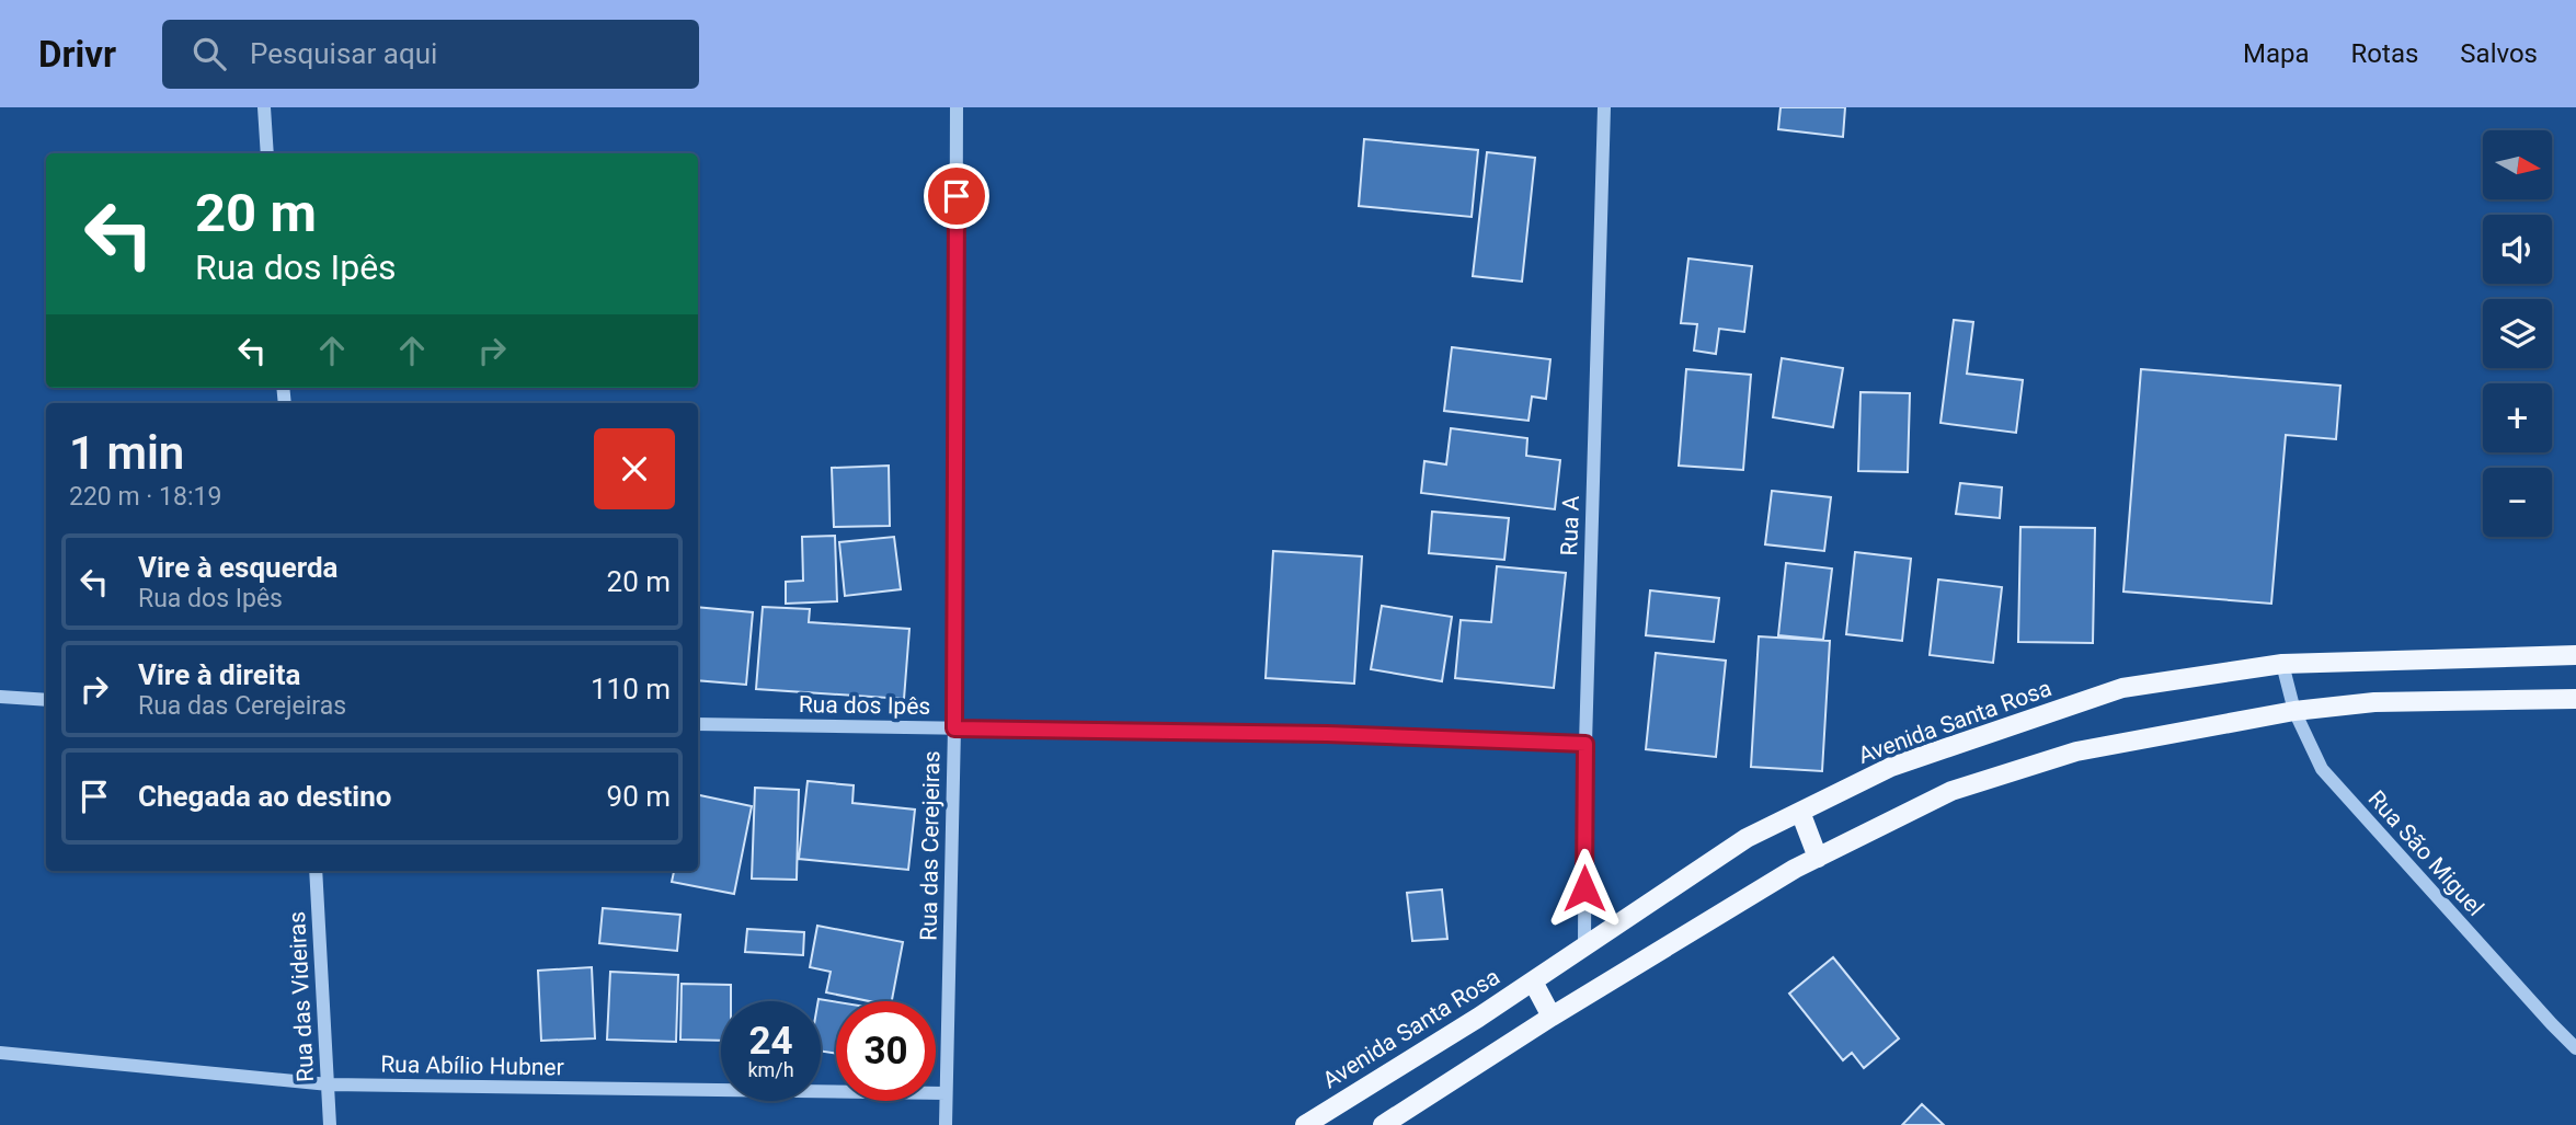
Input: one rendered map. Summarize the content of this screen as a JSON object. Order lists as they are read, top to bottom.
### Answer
{
  "streets": {
    "main road": ["Avenida Santa Rosa"],
    "street": [
      "Rua A",
      "Rua dos Ipês",
      "Rua das Cerejeiras",
      "Rua São Miguel",
      "Rua das Videiras",
      "Rua Abílio Hubner"
    ]
  },
  "crossings": [
    ["Rua A", "Rua dos Ipês"],
    ["Rua A", "Avenida Santa Rosa"],
    ["Rua dos Ipês", "Rua das Cerejeiras"],
    ["Avenida Santa Rosa", "Rua São Miguel"],
    ["Rua das Cerejeiras", "Rua Abílio Hubner"],
    ["Rua das Videiras", "Rua Abílio Hubner"]
  ],
  "north": "right",
  "page": {
    "header": "Drivr",
    "search": "Pesquisar aqui",
    "nav": ["Mapa", "Rotas", "Salvos"],
    "map_buttons": ["+", "−"],
    "turn": ["20 m", "Rua dos Ipês"],
    "heading": ["1 min", "220 m · 18:19"],
    "list": [
      {
        "name": "Vire à esquerda",
        "note": "Rua dos Ipês",
        "value": "20 m"
      },
      {
        "name": "Vire à direita",
        "note": "Rua das Cerejeiras",
        "value": "110 m"
      },
      {
        "name": "Chegada ao destino",
        "value": "90 m"
      }
    ],
    "speed": "24 km/h",
    "limit": "30"
  }
}
